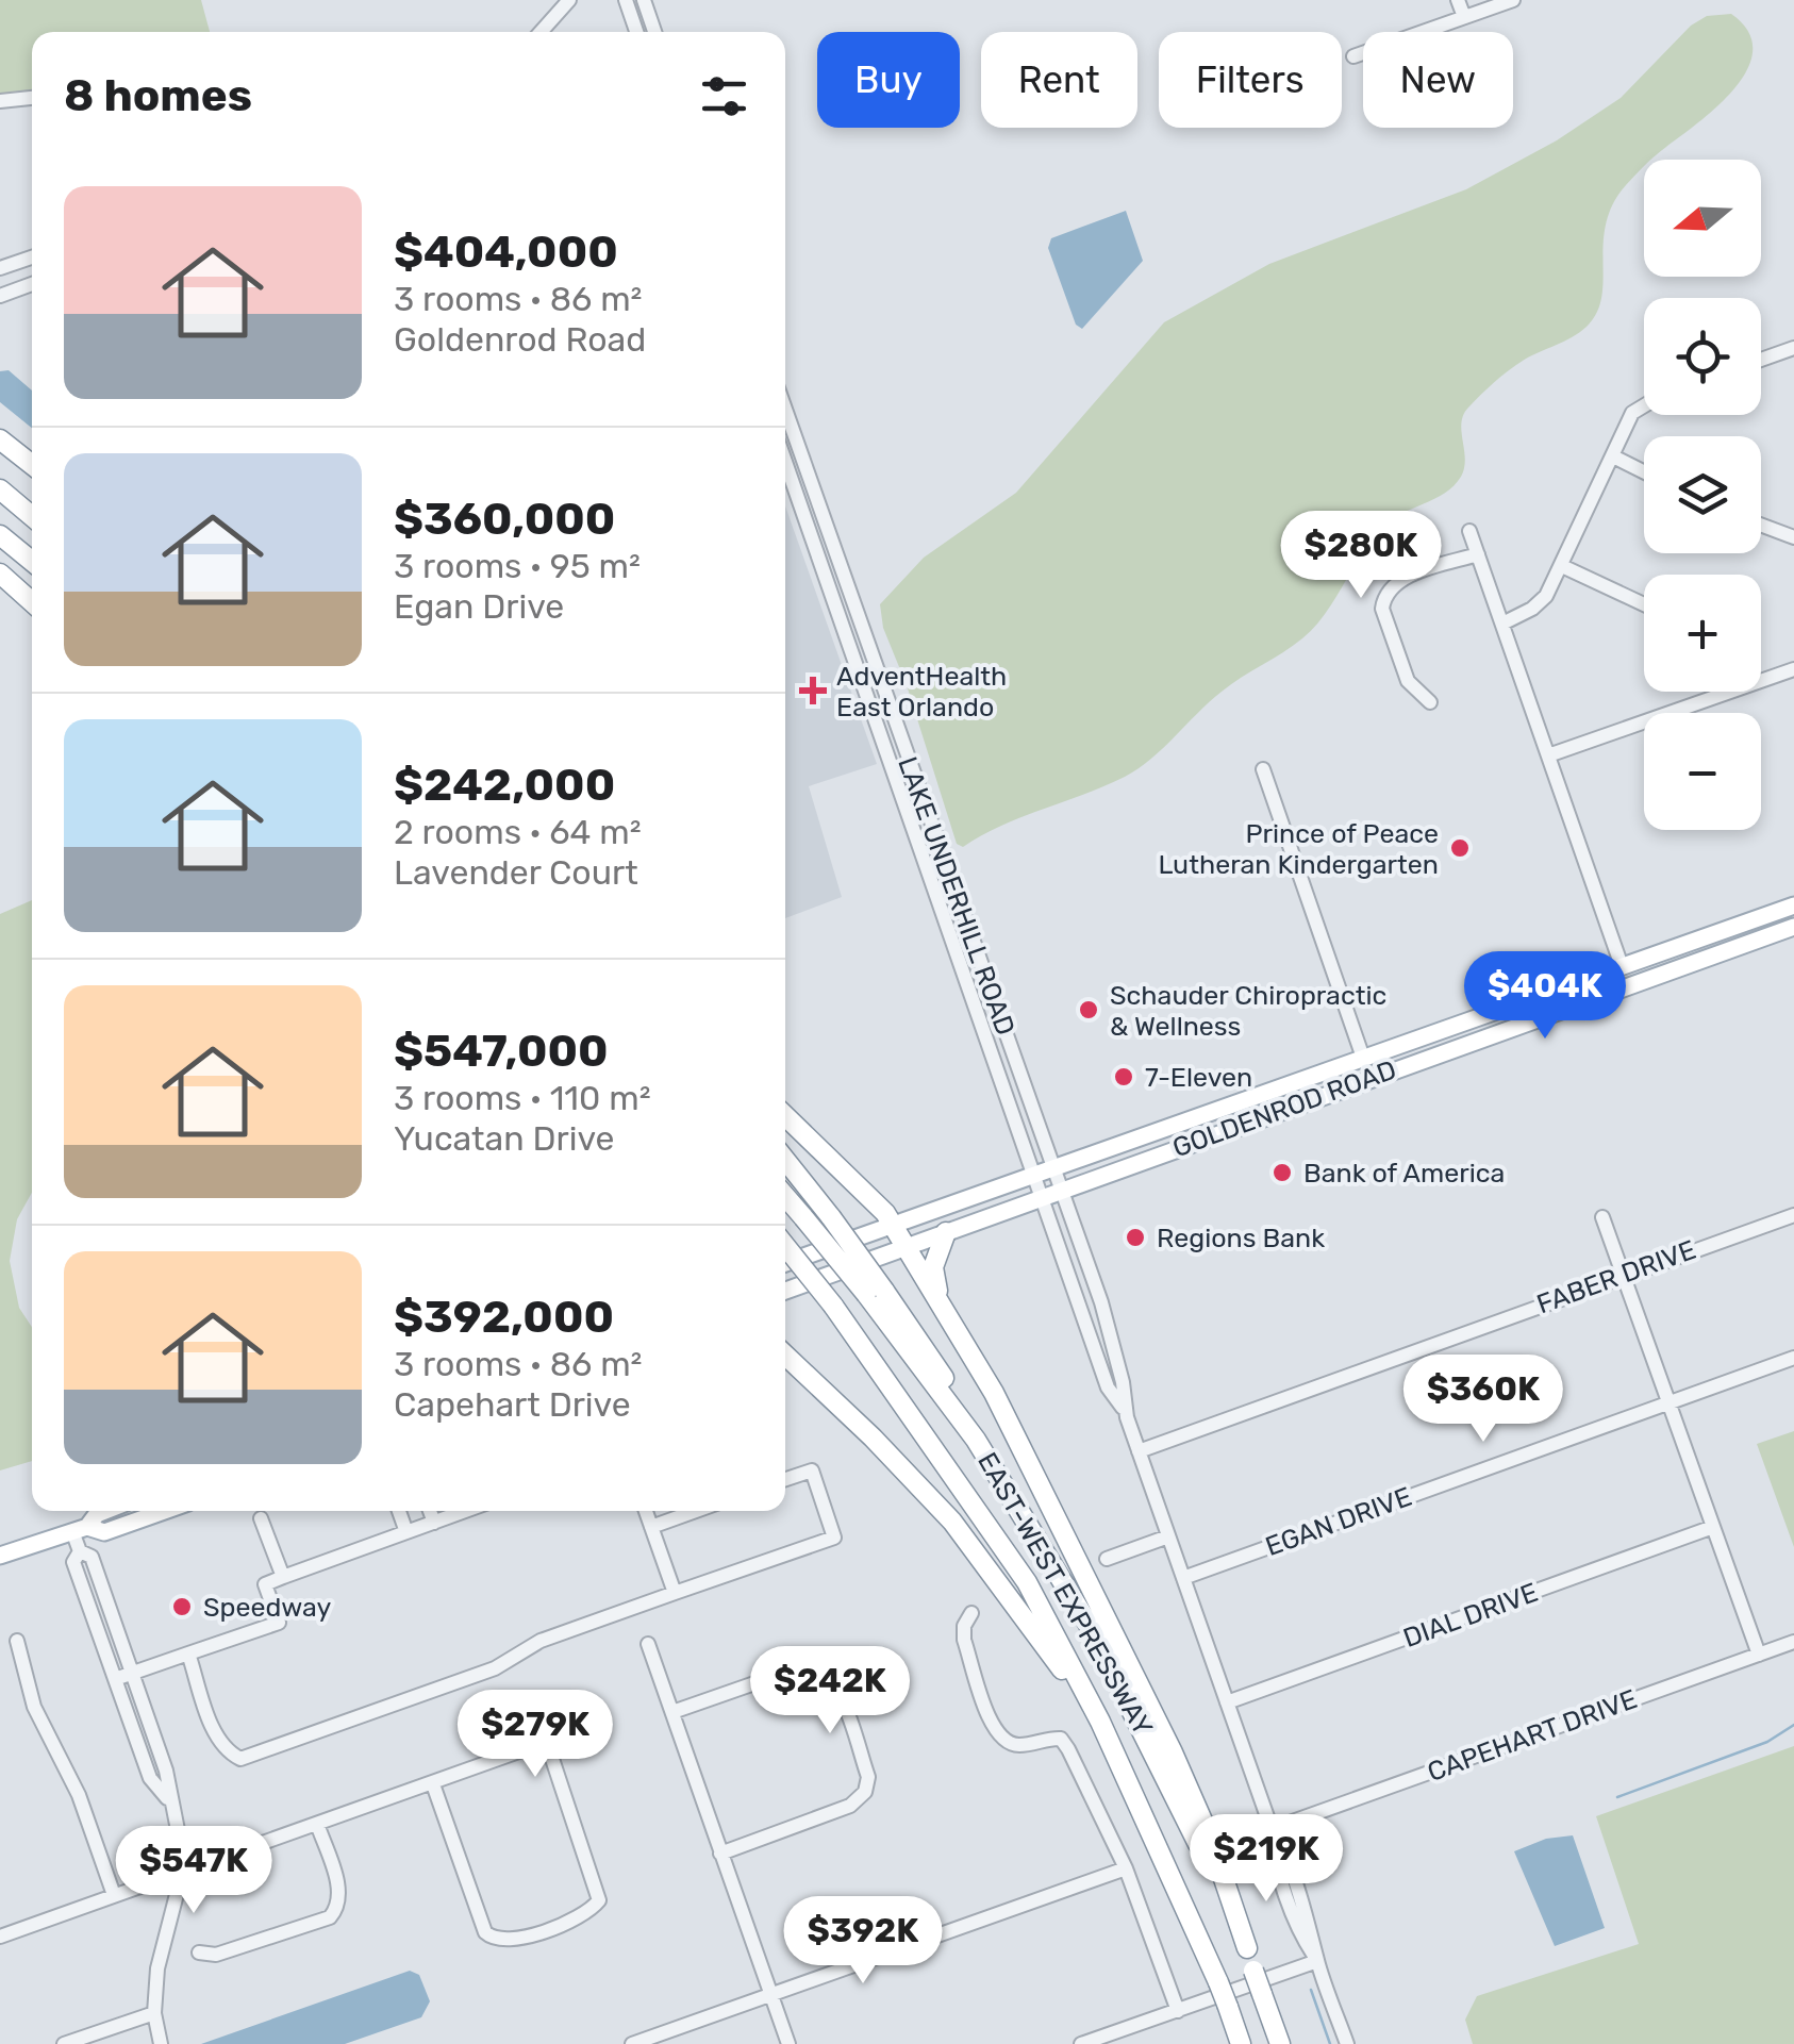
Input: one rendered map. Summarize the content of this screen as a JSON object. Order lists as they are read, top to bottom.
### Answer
{
  "streets": {
    "highway": ["EAST-WEST EXPRESSWAY"],
    "main road": ["GOLDENROD ROAD"],
    "street": [
      "LAKE UNDERHILL ROAD",
      "FABER DRIVE",
      "EGAN DRIVE",
      "DIAL DRIVE",
      "CAPEHART DRIVE"
    ]
  },
  "crossings": [
    ["LAKE UNDERHILL ROAD", "GOLDENROD ROAD"],
    ["LAKE UNDERHILL ROAD", "FABER DRIVE"],
    ["LAKE UNDERHILL ROAD", "EGAN DRIVE"],
    ["LAKE UNDERHILL ROAD", "DIAL DRIVE"],
    ["LAKE UNDERHILL ROAD", "CAPEHART DRIVE"]
  ],
  "places": {
    "health": ["AdventHealth East Orlando"],
    "other": [
      "Prince of Peace Lutheran Kindergarten",
      "Schauder Chiropractic & Wellness",
      "7-Eleven",
      "Bank of America",
      "Regions Bank",
      "Speedway"
    ]
  },
  "north": "left",
  "page": {
    "chip": [
      "Buy",
      "Rent",
      "Filters",
      "New"
    ],
    "heading": "8 homes",
    "map_buttons": ["+", "−"],
    "list": [
      {
        "name": "$404,000",
        "note": "3 rooms · 86 m² · Goldenrod Road"
      },
      {
        "name": "$360,000",
        "note": "3 rooms · 95 m² · Egan Drive"
      },
      {
        "name": "$242,000",
        "note": "2 rooms · 64 m² · Lavender Court"
      },
      {
        "name": "$547,000",
        "note": "3 rooms · 110 m² · Yucatan Drive"
      },
      {
        "name": "$392,000",
        "note": "3 rooms · 86 m² · Capehart Drive"
      }
    ],
    "price": [
      "$280K",
      "$404K",
      "$360K",
      "$242K",
      "$279K",
      "$219K",
      "$547K",
      "$392K"
    ]
  }
}
